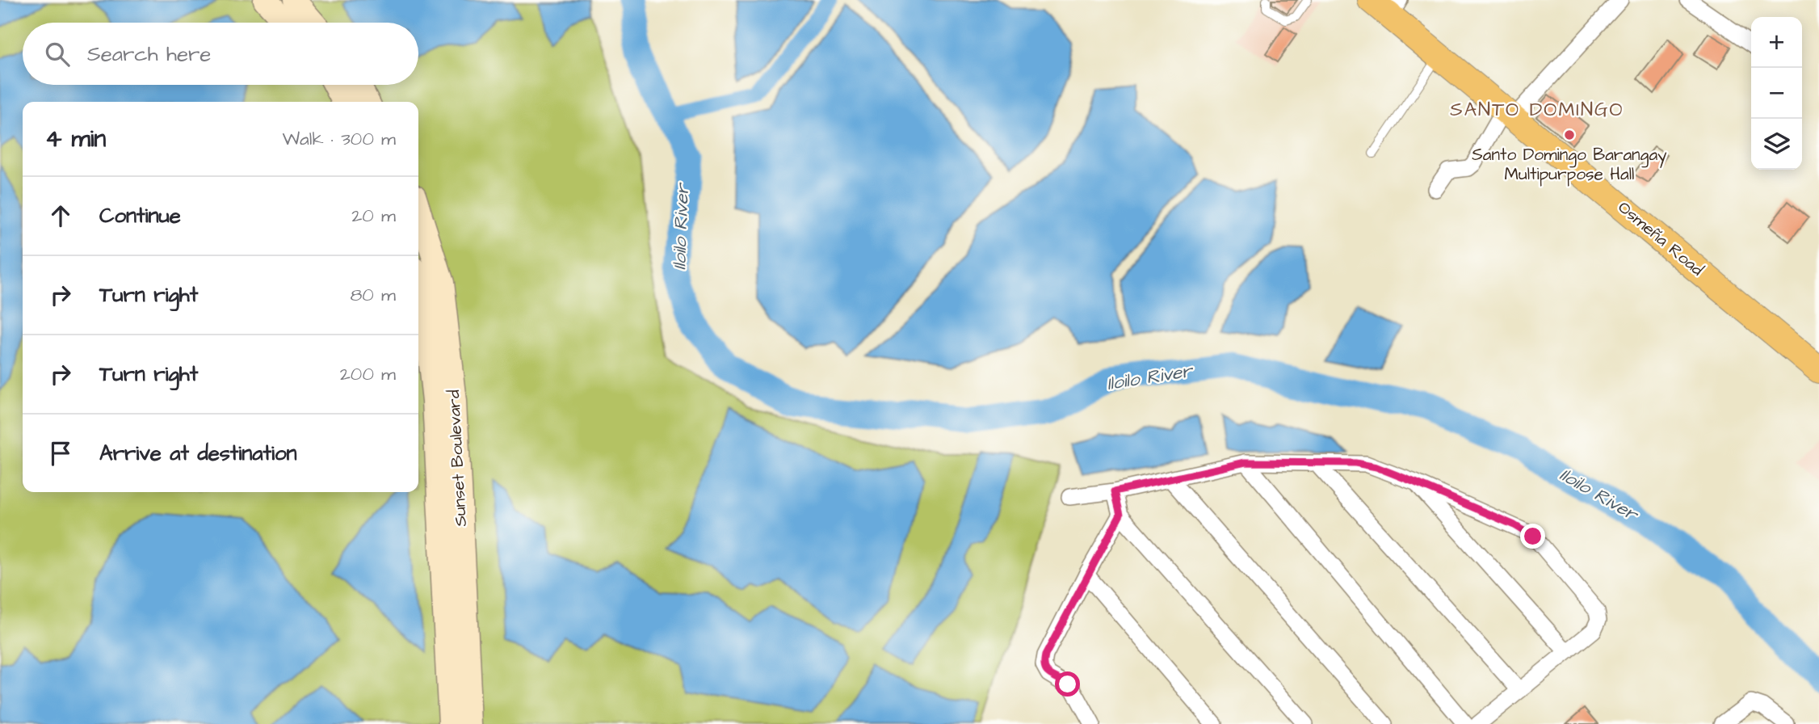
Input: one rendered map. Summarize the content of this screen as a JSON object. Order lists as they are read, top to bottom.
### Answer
{
  "streets": {
    "main road": ["Osmeña Road", "Sunset Boulevard"]
  },
  "districts": ["SANTO DOMINGO"],
  "water": ["Iloilo River"],
  "places": ["Santo Domingo Barangay Multipurpose Hall"],
  "page": {
    "map_buttons": ["+", "−"],
    "search": "Search here",
    "heading": ["4 min", "Walk · 300 m"],
    "list": [
      ["Continue", "20 m"],
      ["Turn right", "80 m"],
      ["Turn right", "200 m"],
      "Arrive at destination"
    ]
  }
}
